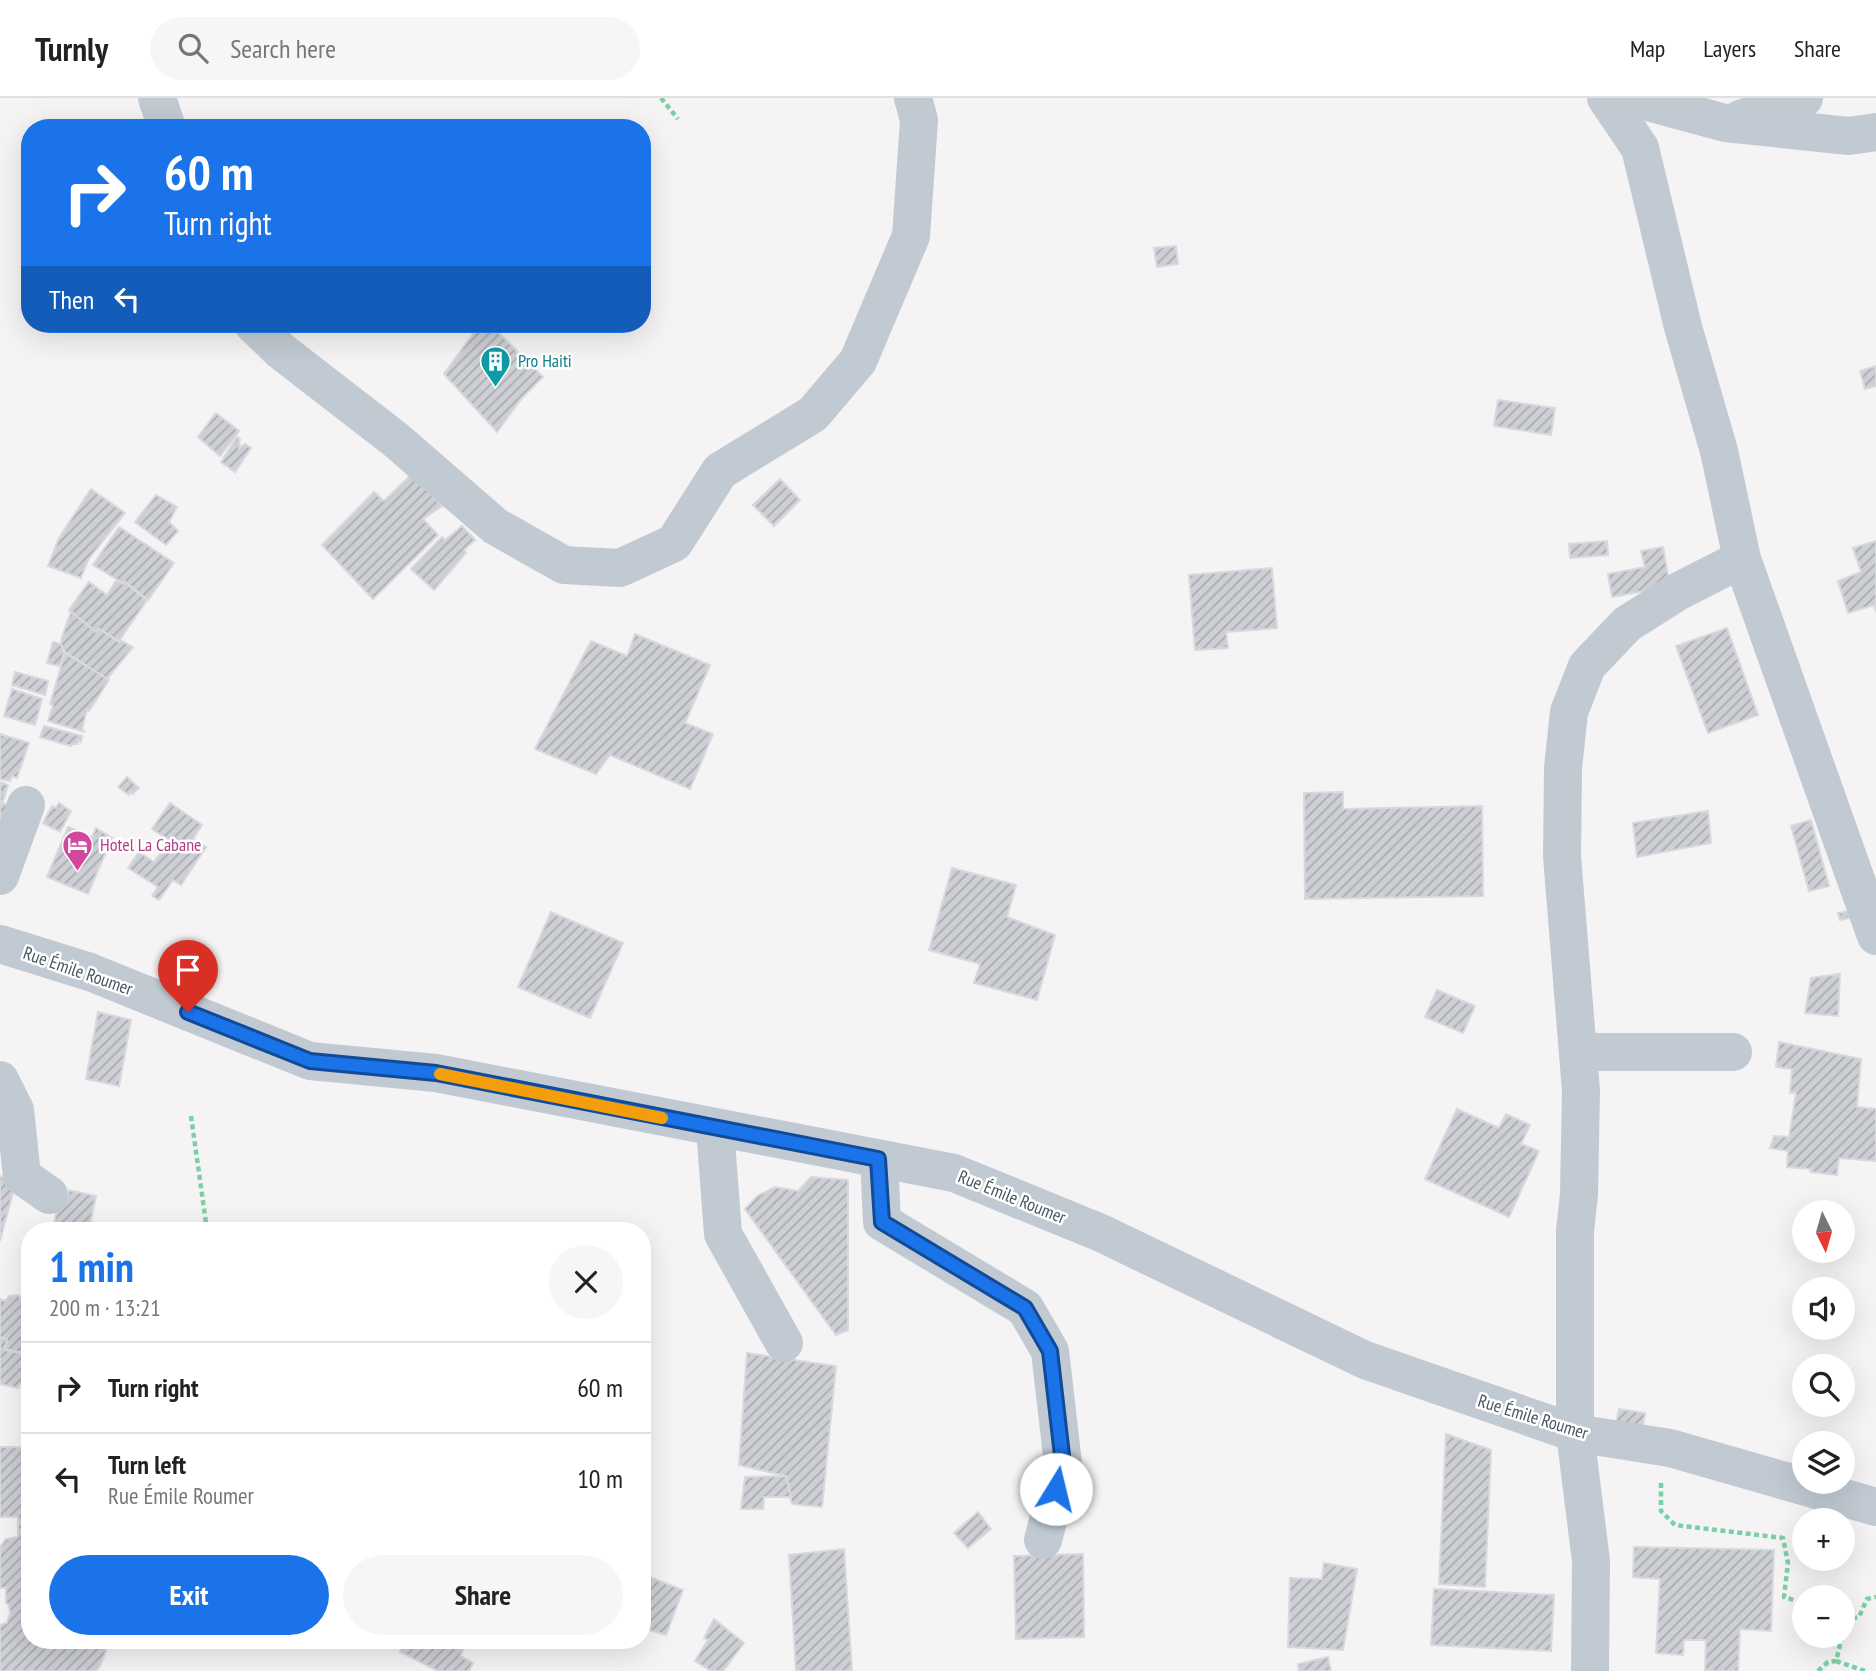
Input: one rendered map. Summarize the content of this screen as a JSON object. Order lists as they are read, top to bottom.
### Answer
{
  "streets": {
    "street": ["Rue Émile Roumer"]
  },
  "places": {
    "building": ["Pro Haiti"],
    "hotel": ["Hotel La Cabane"]
  },
  "north": "bottom",
  "page": {
    "header": "Turnly",
    "search": "Search here",
    "nav": ["Map", "Layers", "Share"],
    "turn": ["60 m", "Turn right"],
    "then": "Then",
    "map_buttons": ["+", "−"],
    "heading": ["1 min", "200 m · 13:21"],
    "list": [
      {
        "name": "Turn right",
        "value": "60 m"
      },
      {
        "name": "Turn left",
        "note": "Rue Émile Roumer",
        "value": "10 m"
      }
    ],
    "buttons": ["Exit", "Share"]
  }
}
